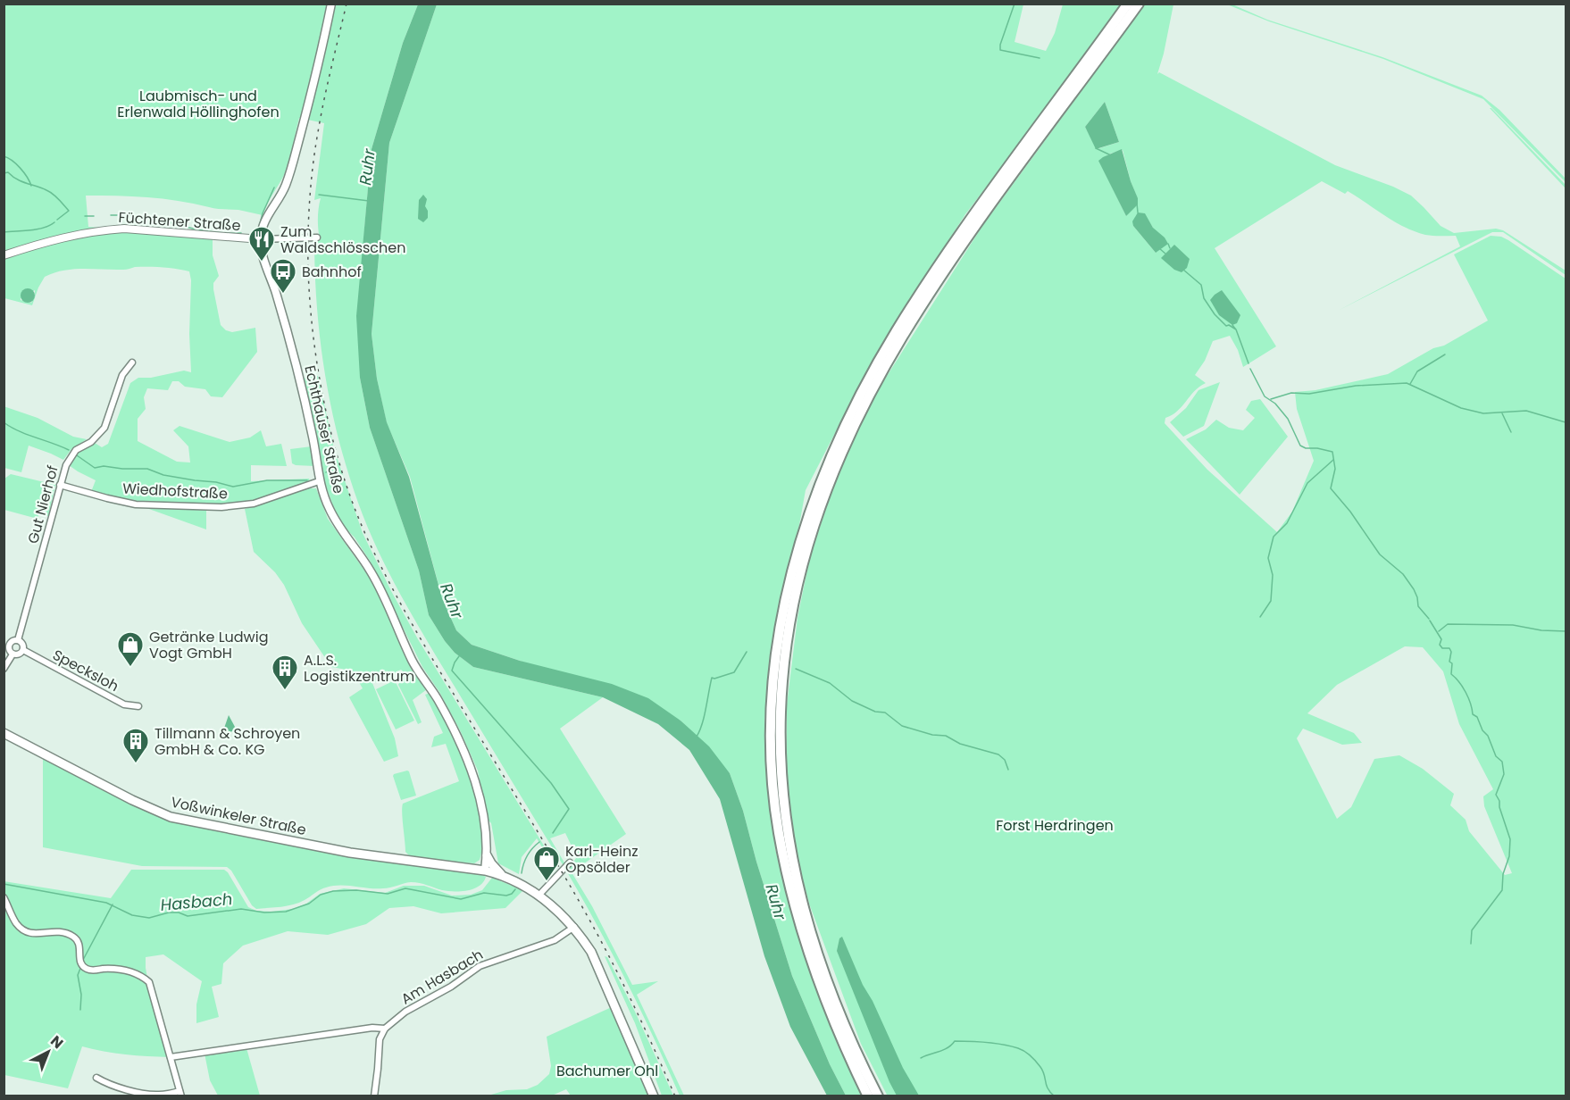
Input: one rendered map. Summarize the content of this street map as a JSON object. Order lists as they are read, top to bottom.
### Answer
{
  "streets": {
    "main road": ["Echthauser Straße", "Voßwinkeler Straße"],
    "street": [
      "Füchtener Straße",
      "Wiedhofstraße",
      "Gut Nierhof",
      "Specksloh",
      "Am Hasbach"
    ]
  },
  "crossings": [
    ["Füchtener Straße", "Echthauser Straße"],
    ["Echthauser Straße", "Wiedhofstraße"],
    ["Echthauser Straße", "Voßwinkeler Straße"],
    ["Wiedhofstraße", "Gut Nierhof"],
    ["Gut Nierhof", "Specksloh"]
  ],
  "water": ["Ruhr", "Hasbach"],
  "parks": ["Laubmisch- und Erlenwald Höllinghofen", "Forst Herdringen", "Bachumer Ohl"],
  "places": {
    "restaurant": ["Zum Waldschlösschen"],
    "bus stop": ["Bahnhof"],
    "shop": ["Getränke Ludwig Vogt GmbH", "Karl-Heinz Opsölder"],
    "building": ["A.L.S. Logistikzentrum", "Tillmann & Schroyen GmbH & Co. KG"]
  },
  "north": "top right"
}
